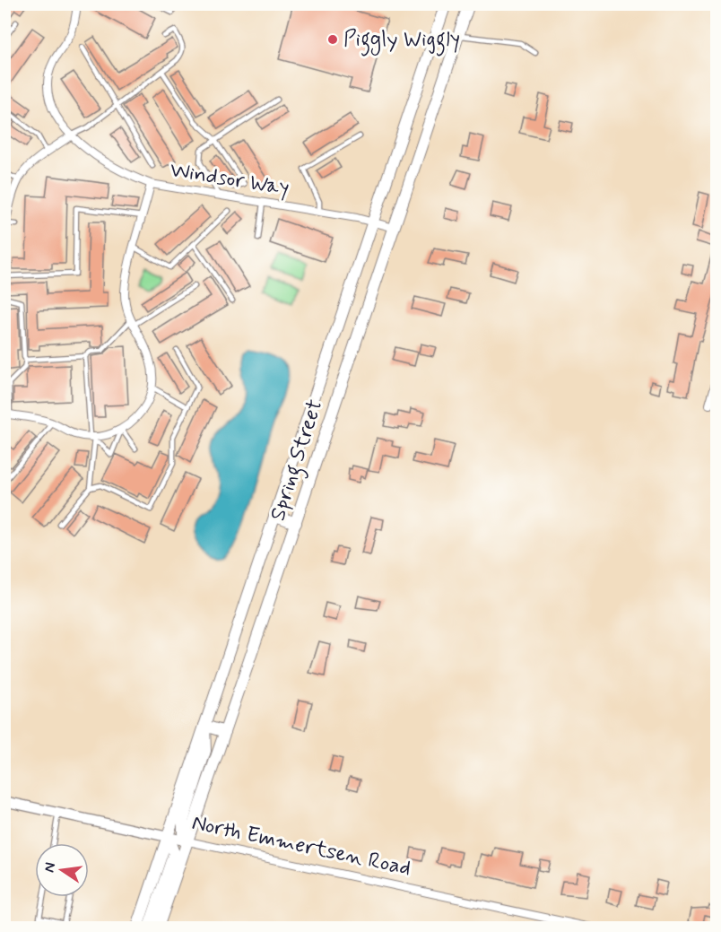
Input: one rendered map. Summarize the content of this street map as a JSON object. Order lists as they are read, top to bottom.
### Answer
{
  "streets": {
    "main road": ["Spring Street"],
    "street": ["Windsor Way", "North Emmertsen Road"]
  },
  "crossings": [
    ["Windsor Way", "Spring Street"],
    ["Spring Street", "North Emmertsen Road"]
  ],
  "places": ["Piggly Wiggly"],
  "north": "left"
}
